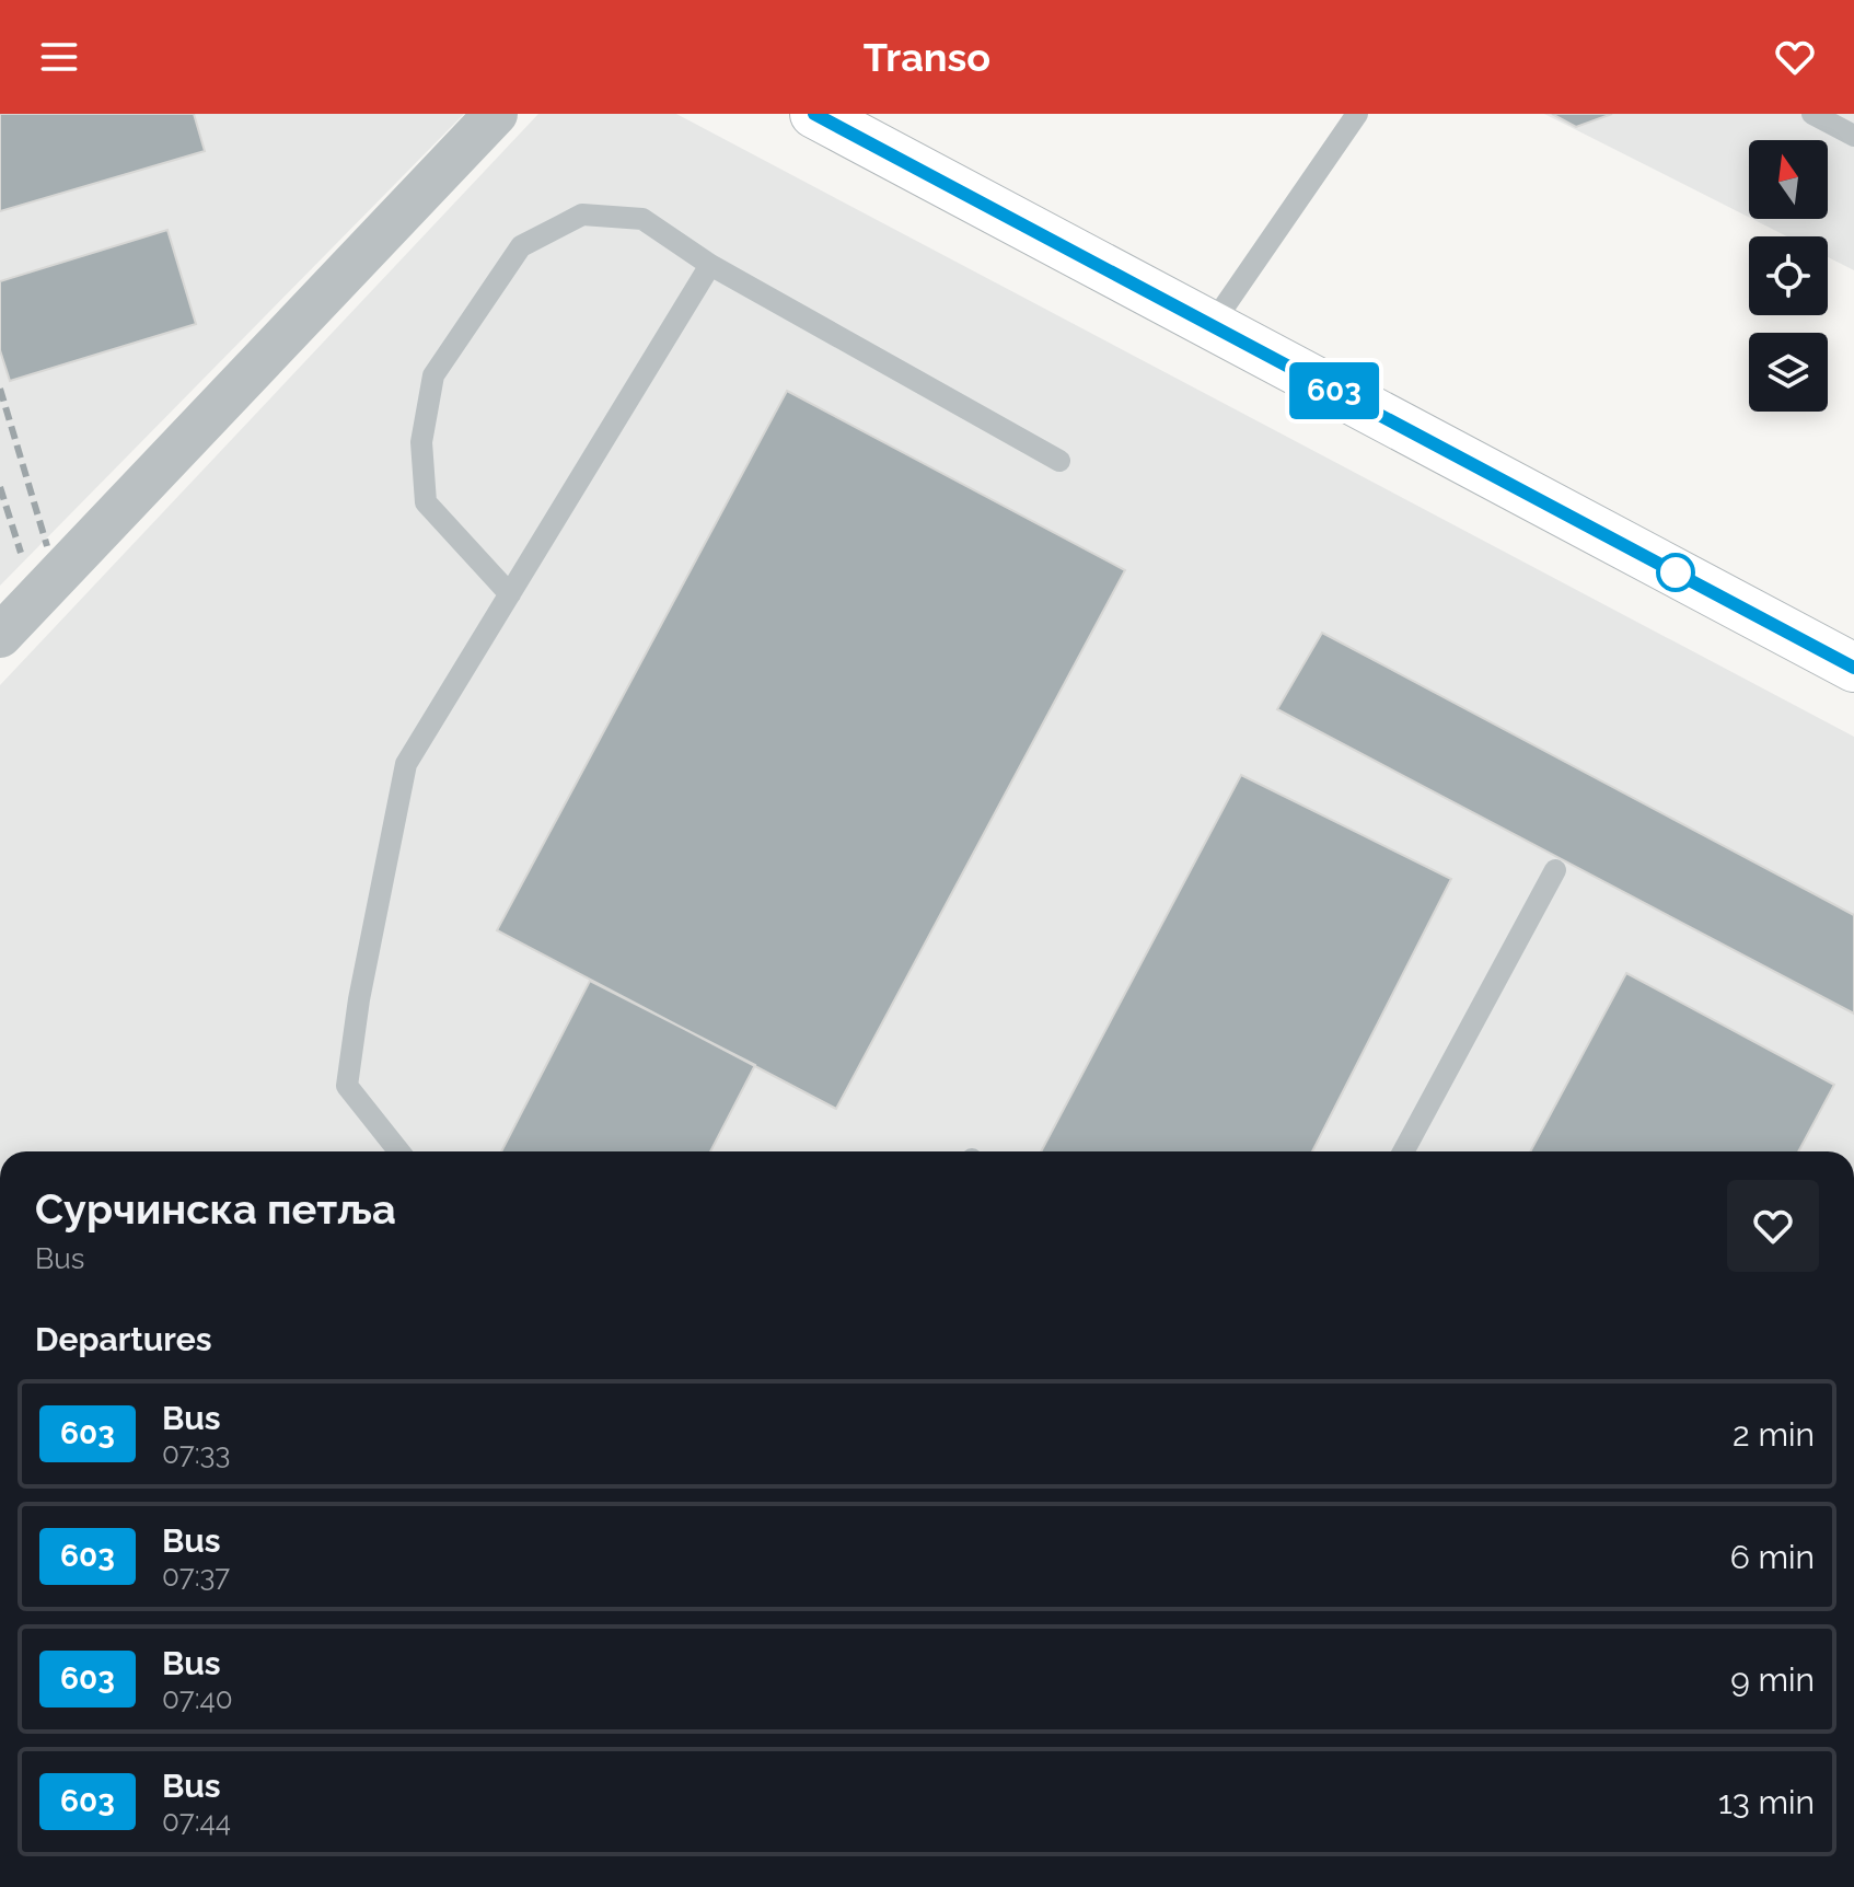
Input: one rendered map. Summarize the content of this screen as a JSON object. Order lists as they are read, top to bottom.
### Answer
{
  "lines": ["bus line 603"],
  "north": "top",
  "page": {
    "header": "Transo",
    "on_map": "603",
    "heading": [
      ["Сурчинска петља", "Bus"],
      "Departures"
    ],
    "list": [
      {
        "mark": "603",
        "name": "Bus",
        "note": "07:33",
        "value": "2 min"
      },
      {
        "mark": "603",
        "name": "Bus",
        "note": "07:37",
        "value": "6 min"
      },
      {
        "mark": "603",
        "name": "Bus",
        "note": "07:40",
        "value": "9 min"
      },
      {
        "mark": "603",
        "name": "Bus",
        "note": "07:44",
        "value": "13 min"
      }
    ]
  }
}
